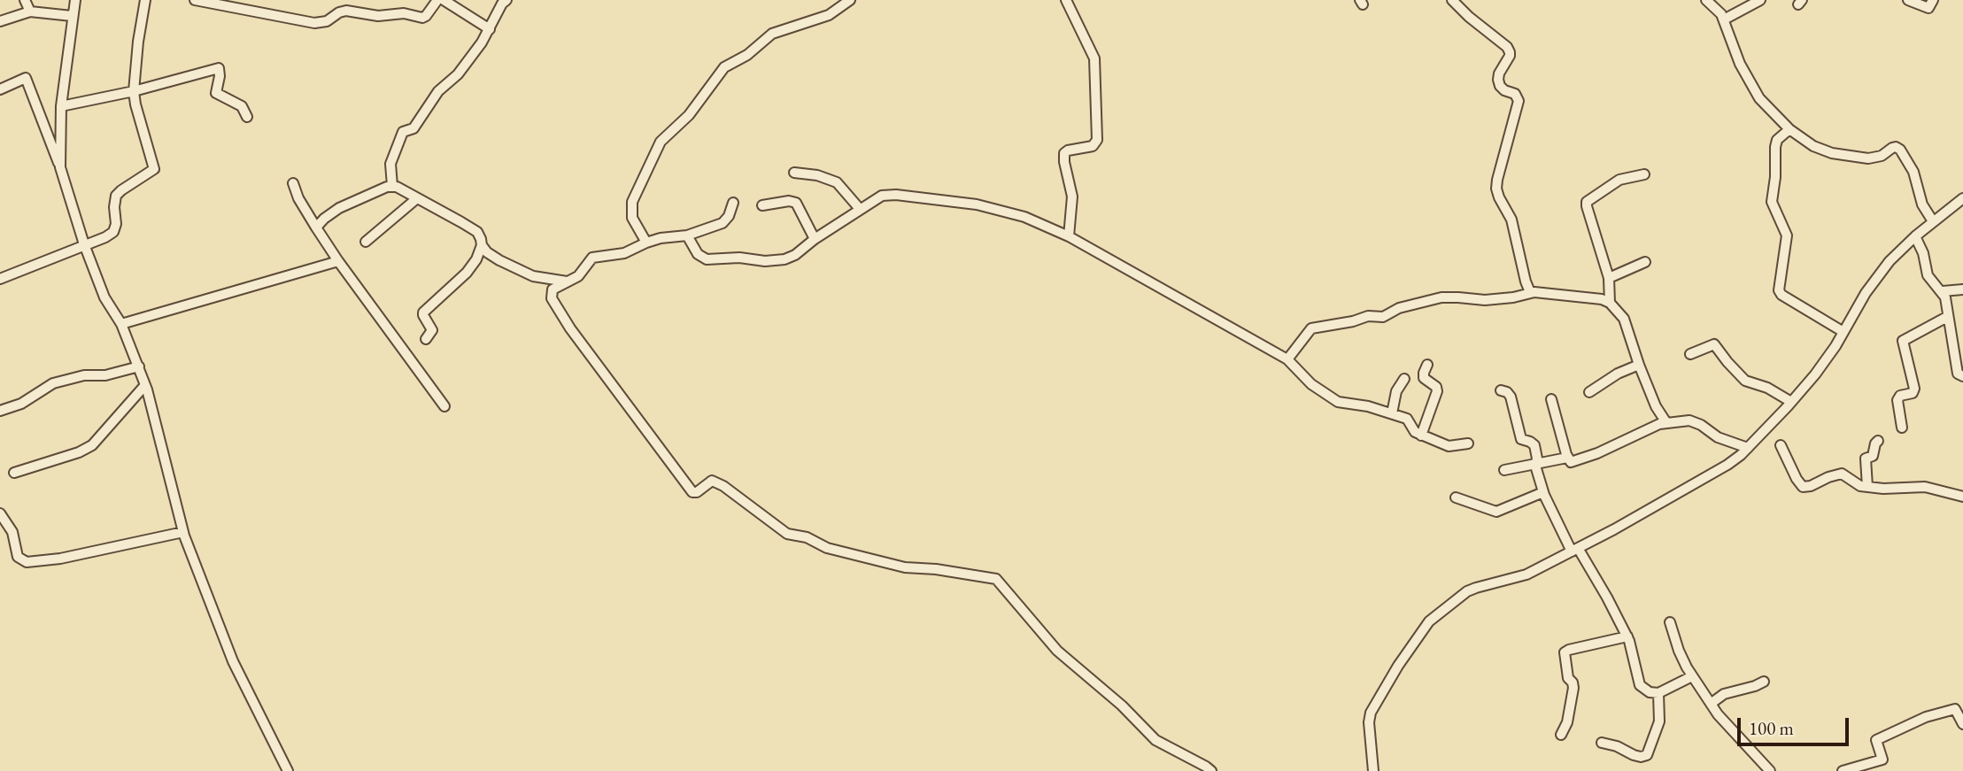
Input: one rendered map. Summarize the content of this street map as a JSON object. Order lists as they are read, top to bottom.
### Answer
{
  "scale_bar": "100 m"
}
